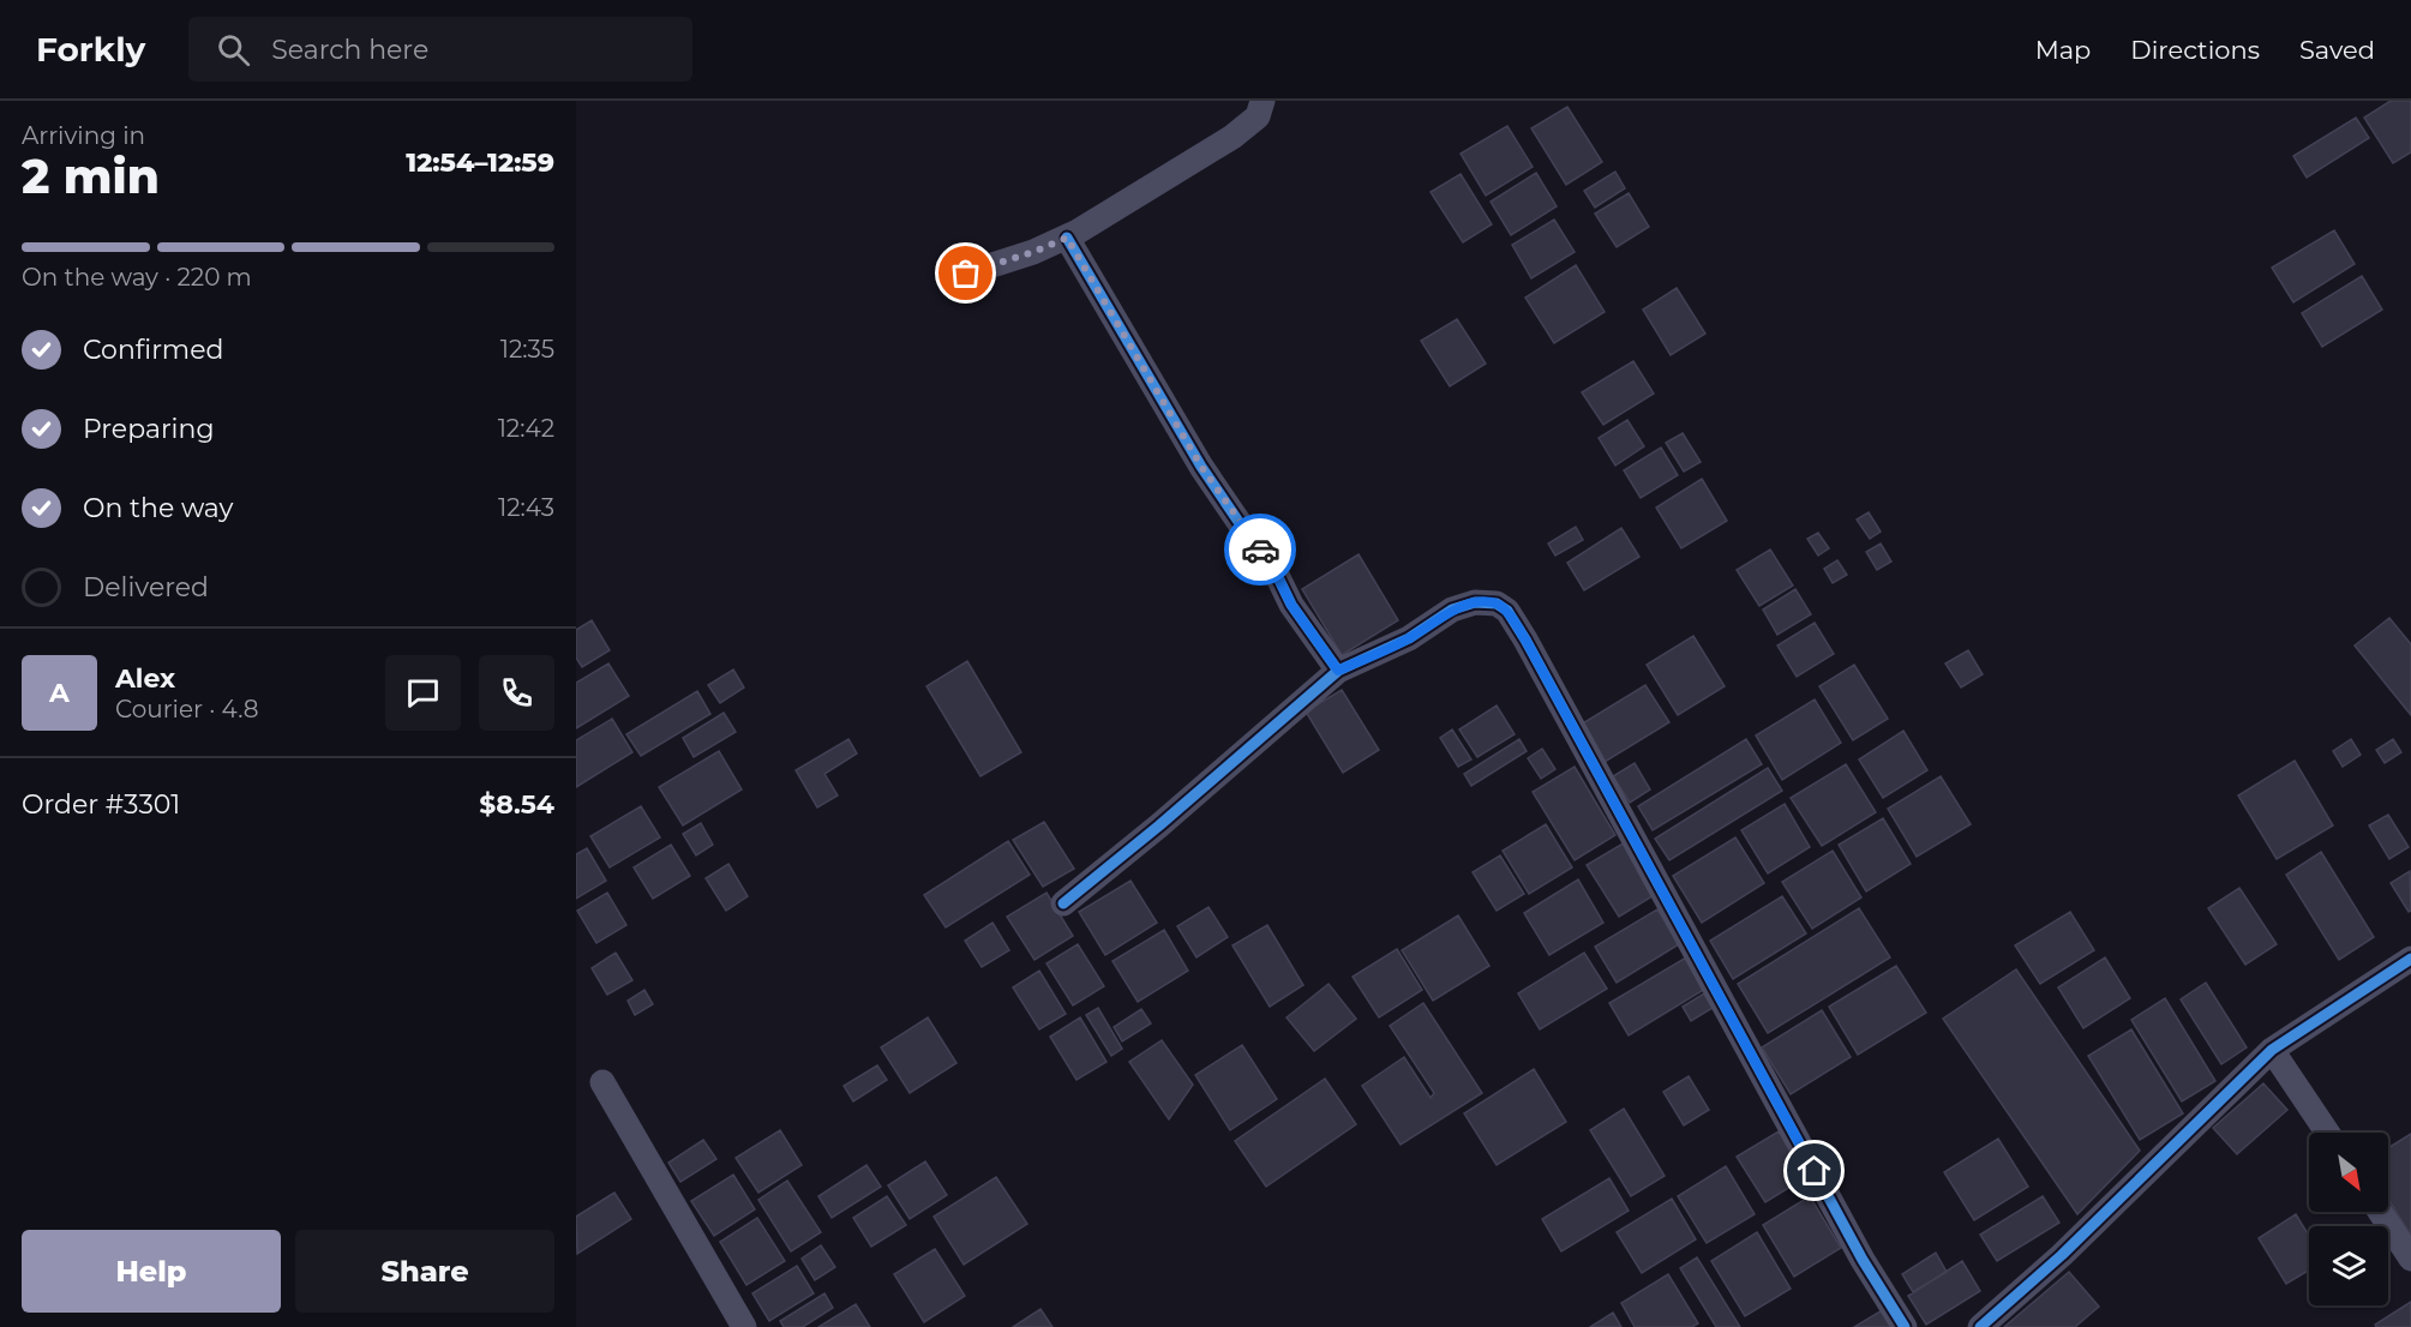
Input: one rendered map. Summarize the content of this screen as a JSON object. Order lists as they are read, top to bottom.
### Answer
{
  "north": "bottom right",
  "page": {
    "header": "Forkly",
    "search": "Search here",
    "nav": ["Map", "Directions", "Saved"],
    "heading": ["2 min", "Arriving in", "12:54–12:59"],
    "panel": [
      "Alex",
      "Courier · 4.8",
      "Order #3301",
      "$8.54"
    ],
    "bar": "On the way · 220 m",
    "list": [
      ["Confirmed", "12:35"],
      ["Preparing", "12:42"],
      ["On the way", "12:43"],
      "Delivered"
    ],
    "round": "A",
    "buttons": ["Help", "Share"]
  }
}
